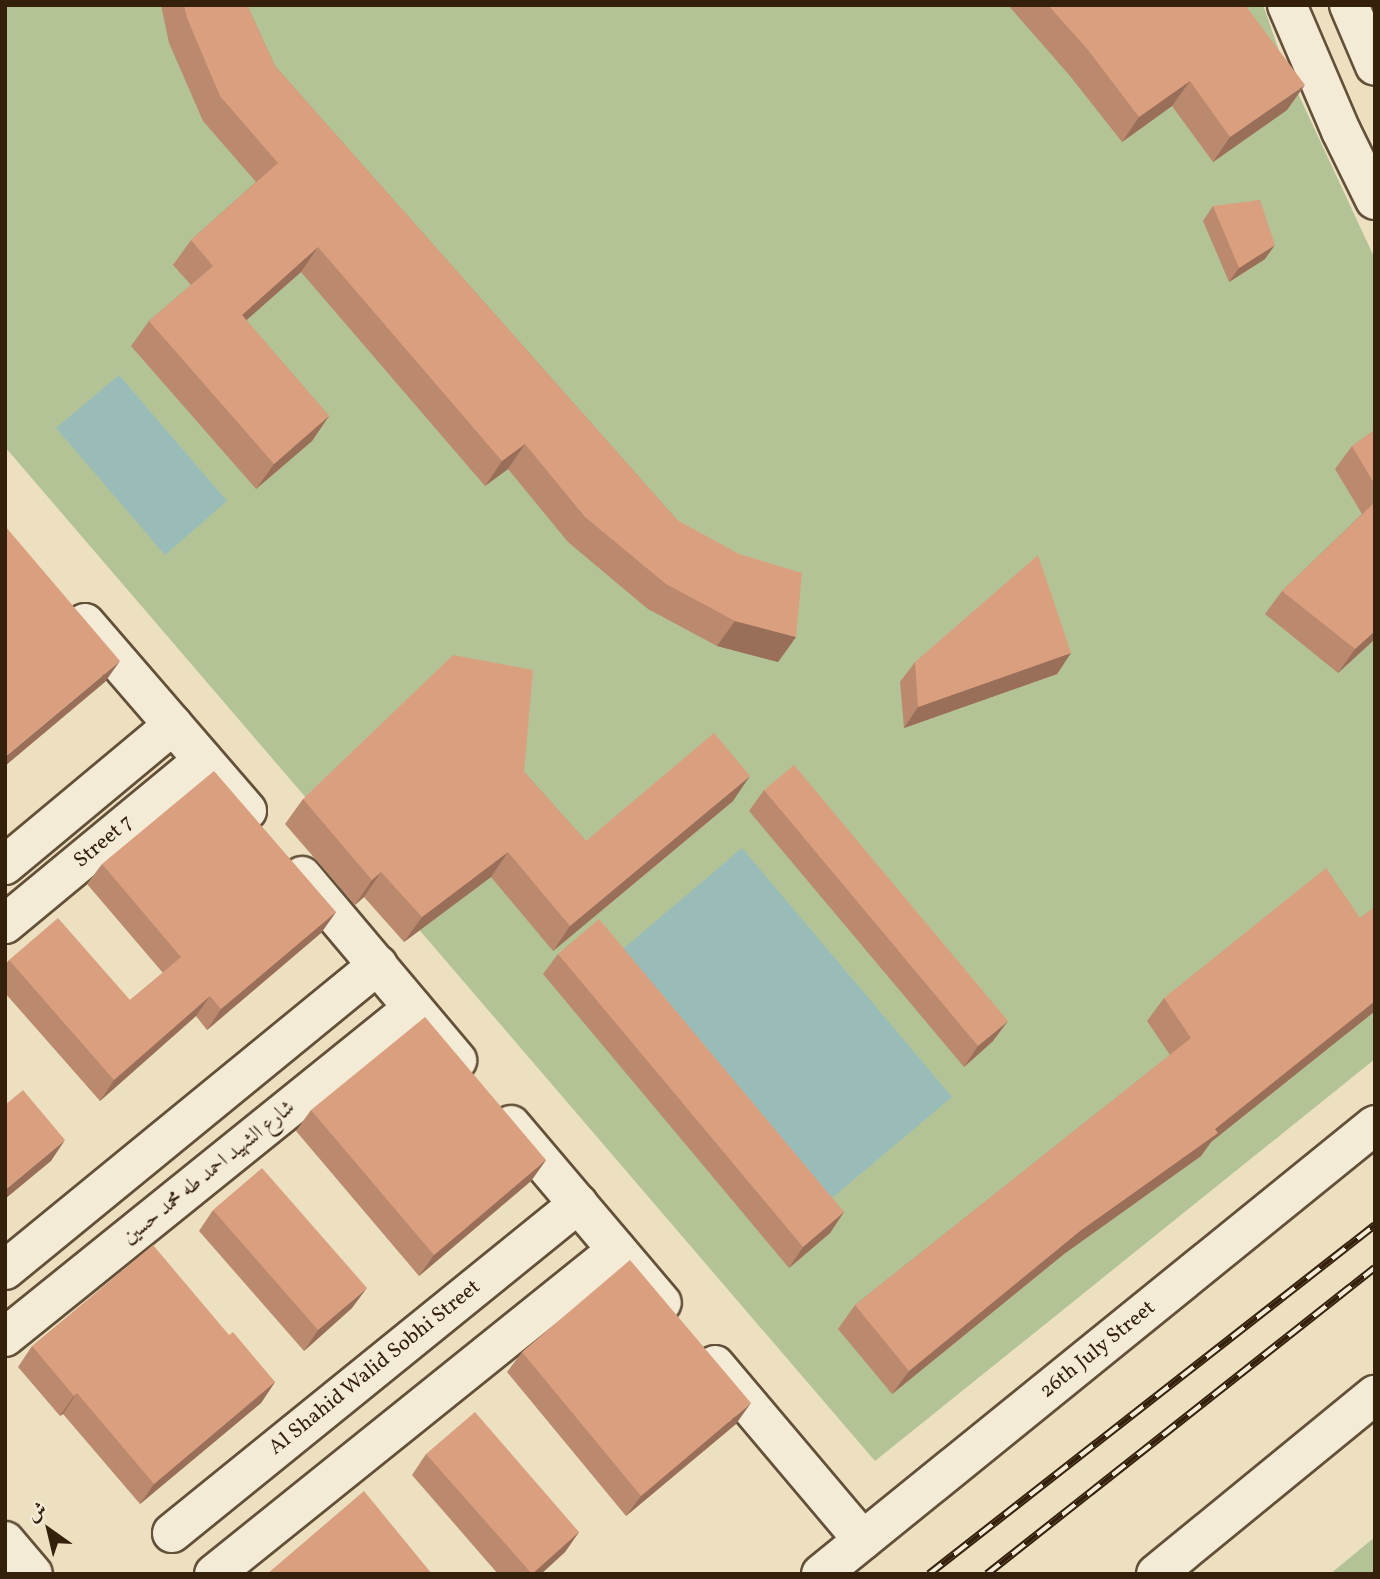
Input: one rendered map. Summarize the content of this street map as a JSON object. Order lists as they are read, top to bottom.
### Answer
{
  "streets": {
    "street": [
      "Street 7",
      "شارع الشهيد احمد طه محمد حسين",
      "26th July Street",
      "Al Shahid Walid Sobhi Street"
    ]
  },
  "north": "top left"
}
